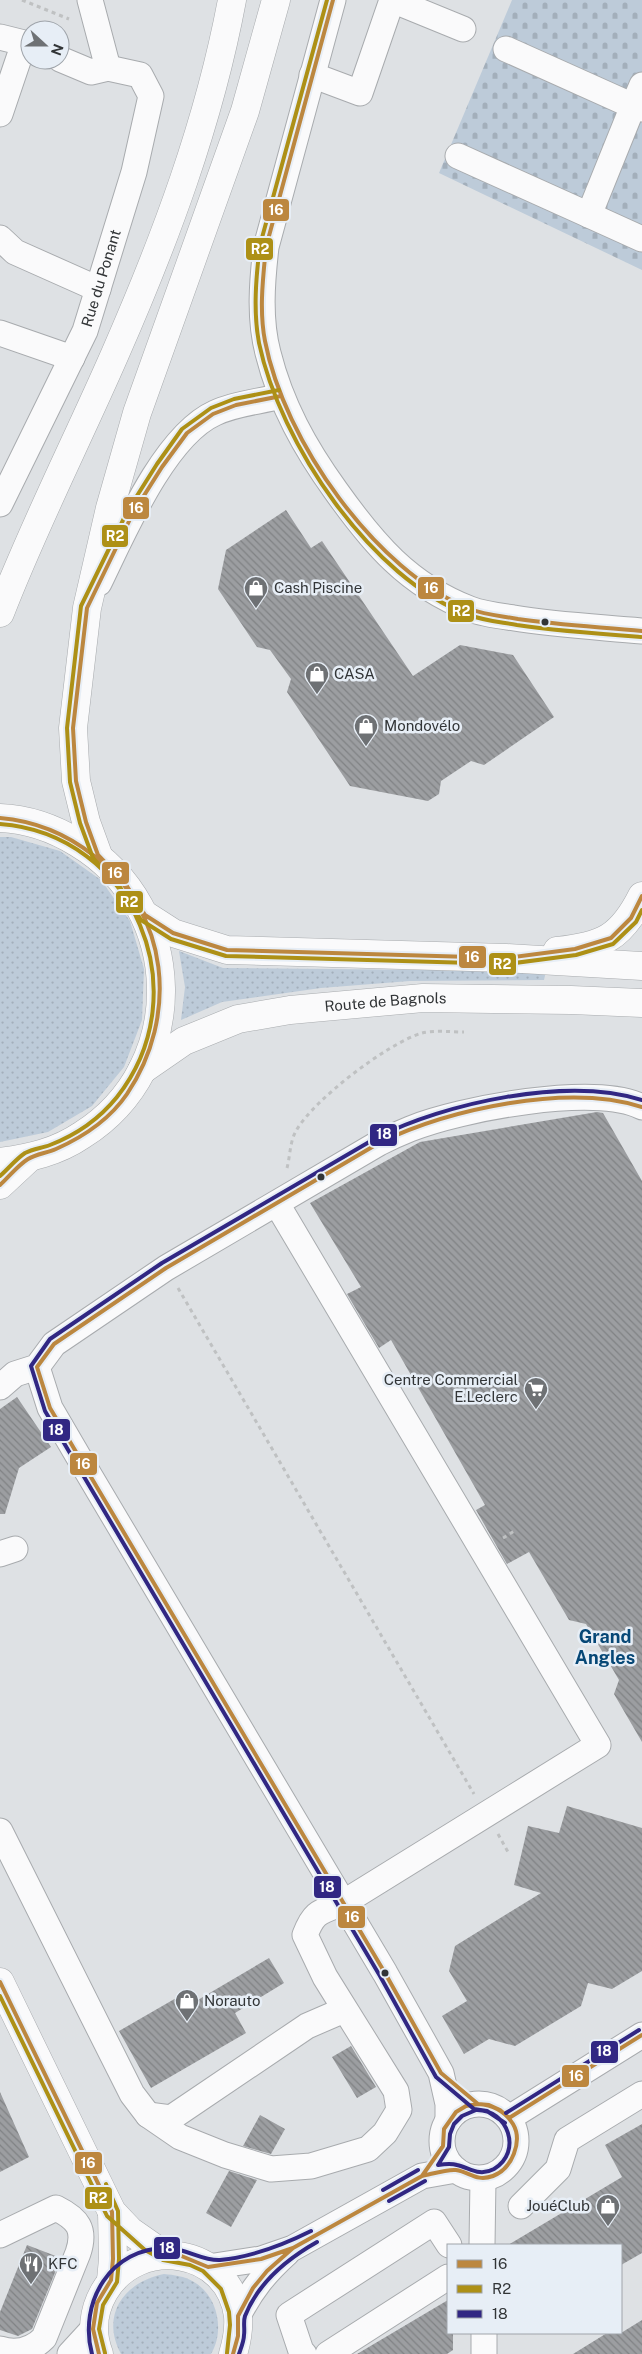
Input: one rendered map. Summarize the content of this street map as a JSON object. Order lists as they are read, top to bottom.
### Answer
{
  "streets": {
    "main road": ["Route de Bagnols"],
    "street": ["Rue du Ponant"]
  },
  "districts": ["Grand Angles"],
  "places": {
    "shop": [
      "Cash Piscine",
      "CASA",
      "Mondovélo",
      "Norauto",
      "JouéClub"
    ],
    "supermarket": ["Centre Commercial E.Leclerc"],
    "restaurant": ["KFC"]
  },
  "lines": ["transit line 16", "transit line R2", "transit line 18"],
  "legend": ["16", "R2", "18"],
  "north": "right"
}
